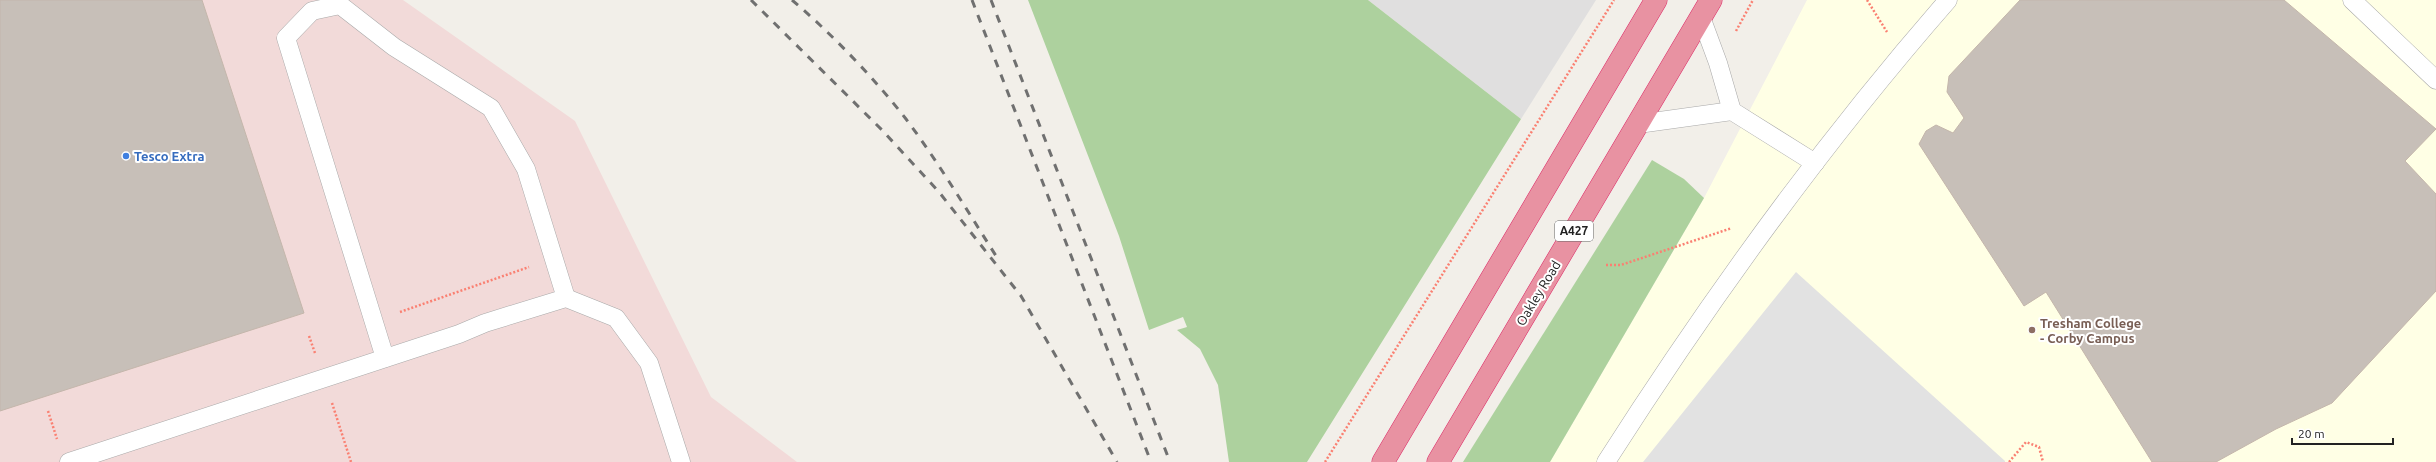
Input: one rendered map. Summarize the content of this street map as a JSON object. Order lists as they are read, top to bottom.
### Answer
{
  "streets": {
    "highway": ["A427", "Oakley Road"]
  },
  "places": ["Tesco Extra", "Tresham College - Corby Campus"],
  "scale_bar": "20 m"
}
